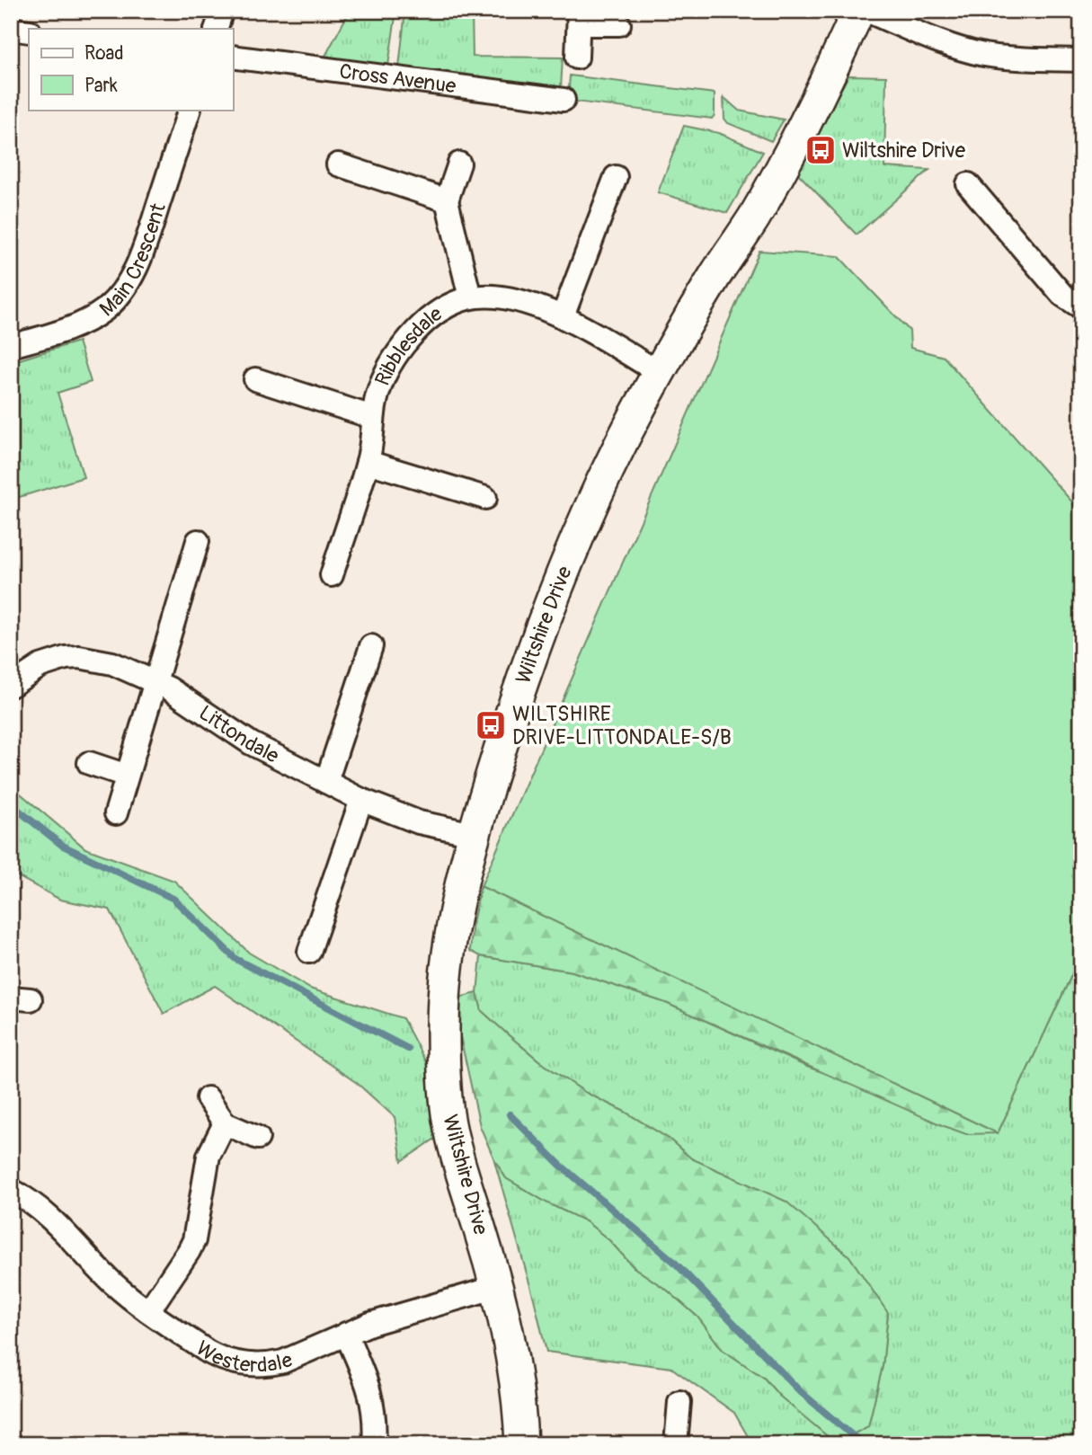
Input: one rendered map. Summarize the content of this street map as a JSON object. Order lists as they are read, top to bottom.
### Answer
{
  "streets": {
    "street": [
      "Cross Avenue",
      "Main Crescent",
      "Ribblesdale",
      "Wiltshire Drive",
      "Littondale",
      "Westerdale"
    ]
  },
  "crossings": [
    ["Ribblesdale", "Wiltshire Drive"],
    ["Wiltshire Drive", "Littondale"],
    ["Wiltshire Drive", "Westerdale"]
  ],
  "places": {
    "bus stop": ["Wiltshire Drive", "WILTSHIRE DRIVE-LITTONDALE-S/B"]
  },
  "legend": ["Road", "Park"]
}
